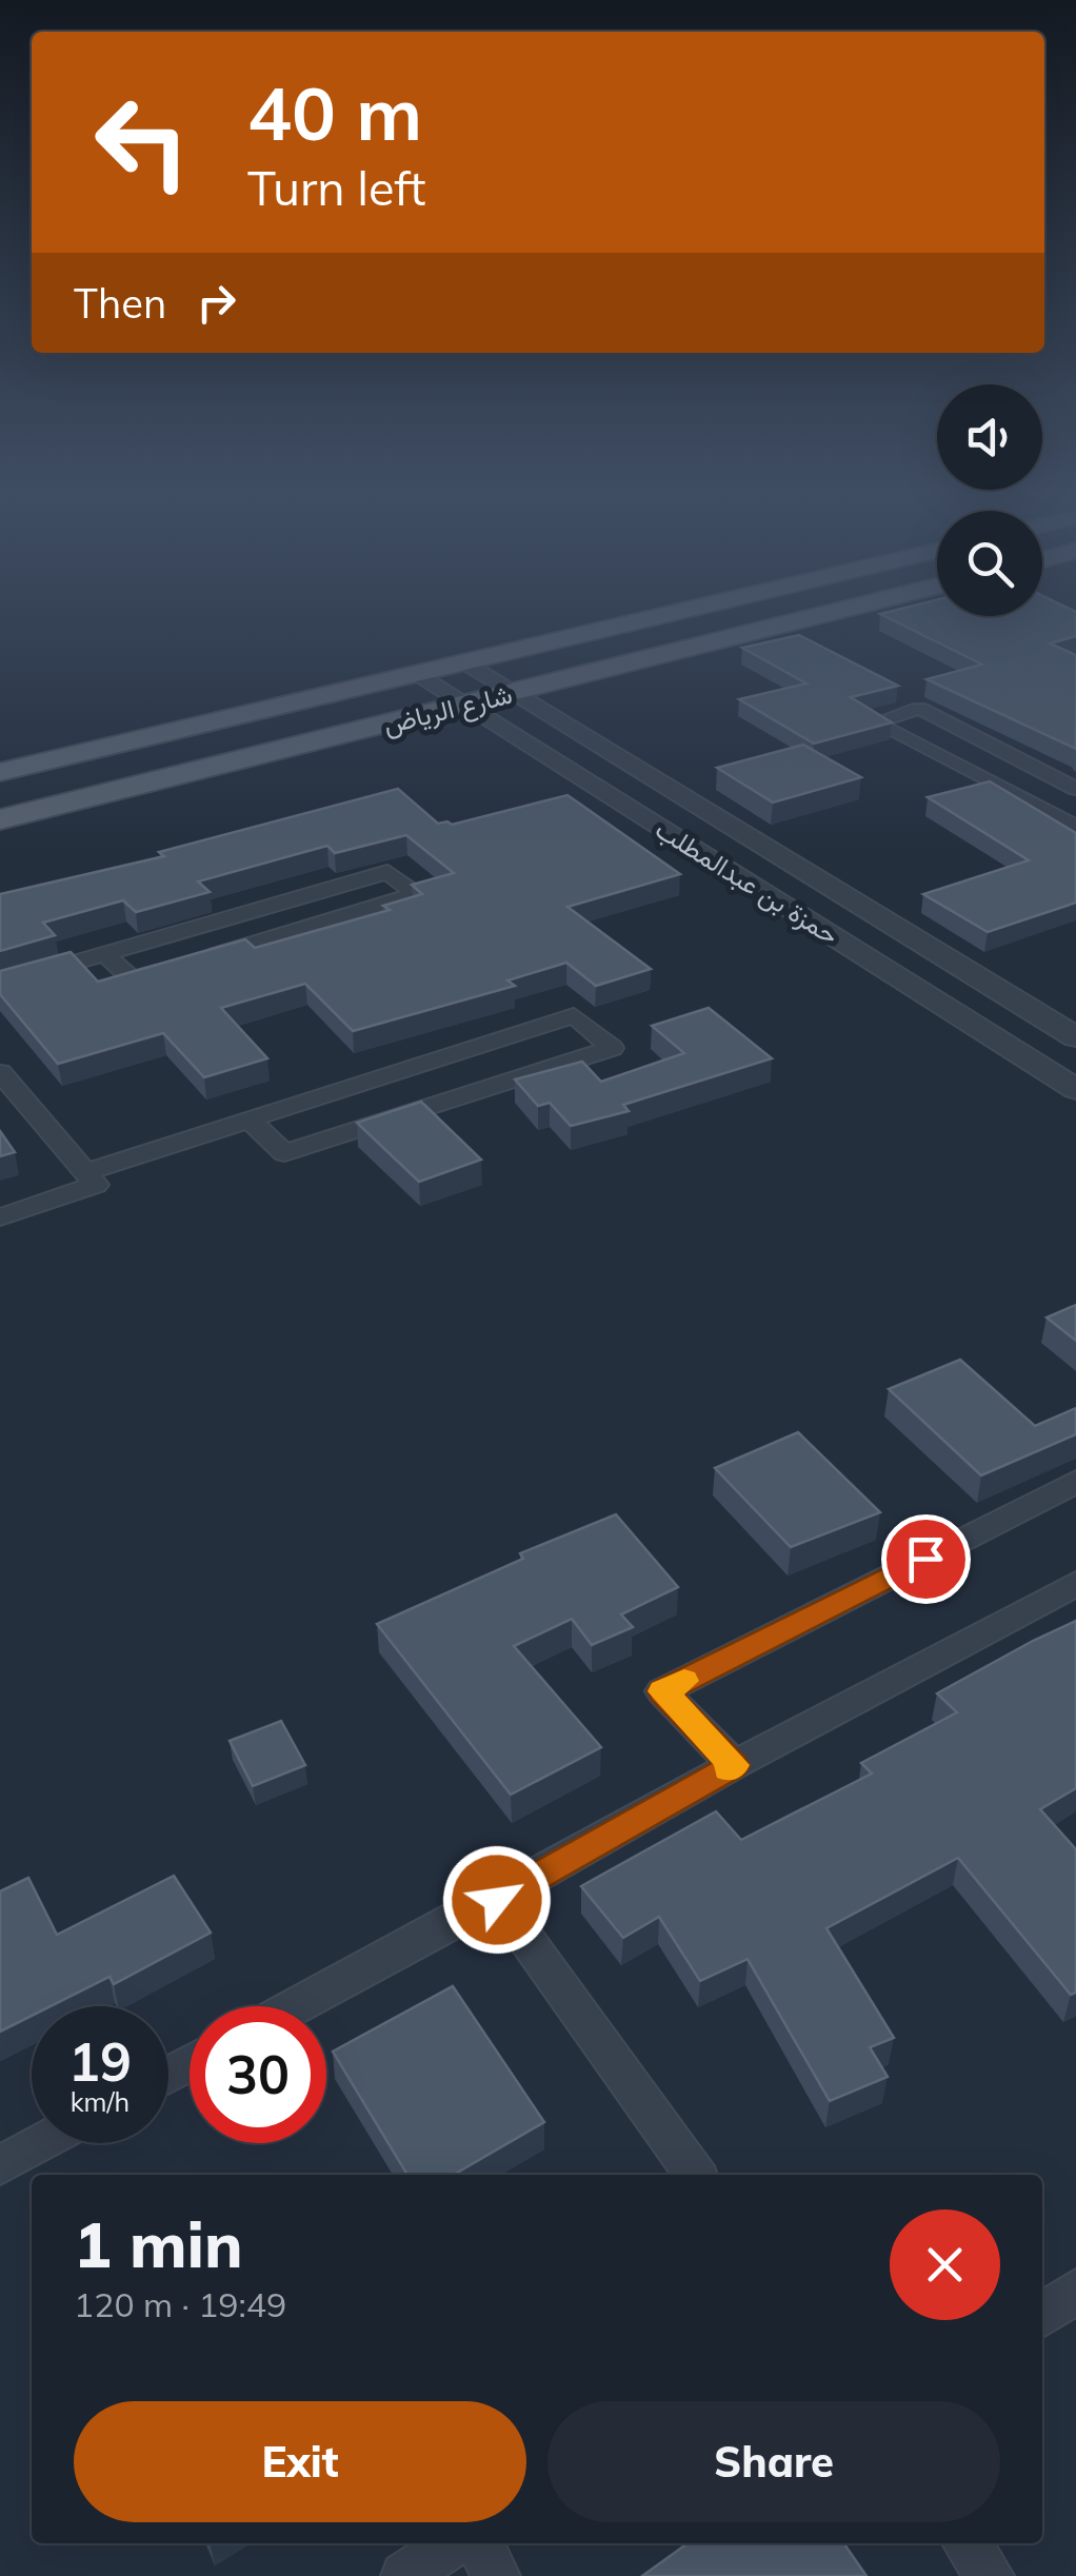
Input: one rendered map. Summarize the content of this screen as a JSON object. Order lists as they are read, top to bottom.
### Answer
{
  "streets": {
    "main road": ["شارع الرياض"],
    "street": ["حمزة بن عبدالمطلب"]
  },
  "crossings": [
    ["شارع الرياض", "حمزة بن عبدالمطلب"]
  ],
  "page": {
    "turn": ["40 m", "Turn left"],
    "then": "Then",
    "speed": "19 km/h",
    "limit": "30",
    "heading": ["1 min", "120 m · 19:49"],
    "buttons": ["Exit", "Share"]
  }
}
